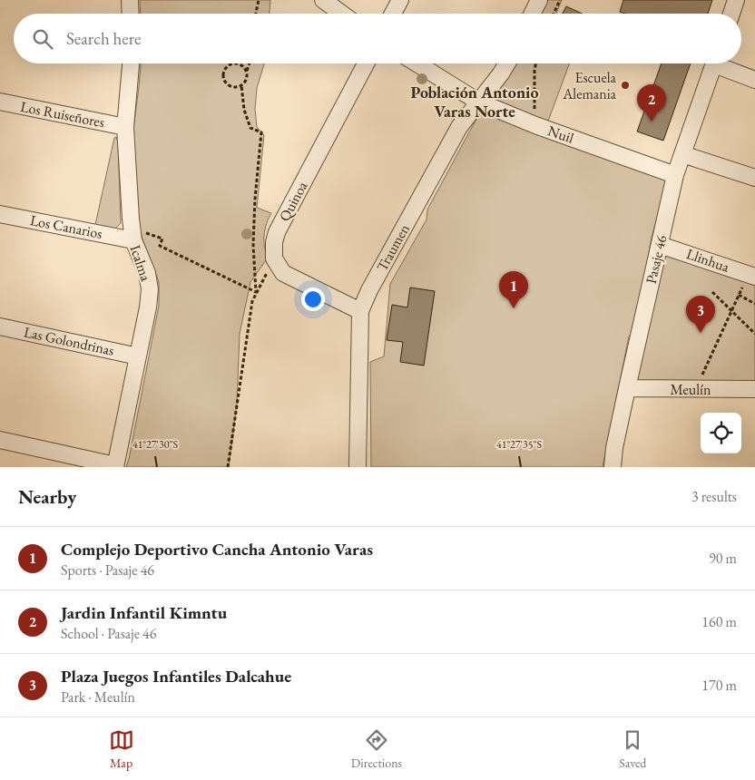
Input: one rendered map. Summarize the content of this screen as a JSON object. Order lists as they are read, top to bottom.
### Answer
{
  "streets": {
    "street": [
      "Los Ruiseñores",
      "Nuil",
      "Quinoa",
      "Los Canarios",
      "Traumen",
      "Pasaje 46",
      "Llinhua",
      "Icalma",
      "Las Golondrinas",
      "Meulín"
    ]
  },
  "crossings": [
    ["Los Ruiseñores", "Icalma"],
    ["Nuil", "Traumen"],
    ["Nuil", "Pasaje 46"],
    ["Los Canarios", "Icalma"],
    ["Pasaje 46", "Llinhua"],
    ["Pasaje 46", "Meulín"],
    ["Icalma", "Las Golondrinas"]
  ],
  "districts": ["Población Antonio Varas Norte"],
  "places": ["Escuela Alemania"],
  "page": {
    "search": "Search here",
    "pins": ["2", "1", "3"],
    "heading": ["Nearby", "3 results"],
    "list": [
      {
        "mark": "1",
        "name": "Complejo Deportivo Cancha Antonio Varas",
        "note": "Sports · Pasaje 46",
        "value": "90 m"
      },
      {
        "mark": "2",
        "name": "Jardin Infantil Kimntu",
        "note": "School · Pasaje 46",
        "value": "160 m"
      },
      {
        "mark": "3",
        "name": "Plaza Juegos Infantiles Dalcahue",
        "note": "Park · Meulín",
        "value": "170 m"
      }
    ],
    "nav": ["Map", "Directions", "Saved"]
  },
  "coordinates": ["41°27'30\"S", "41°27'35\"S"]
}
